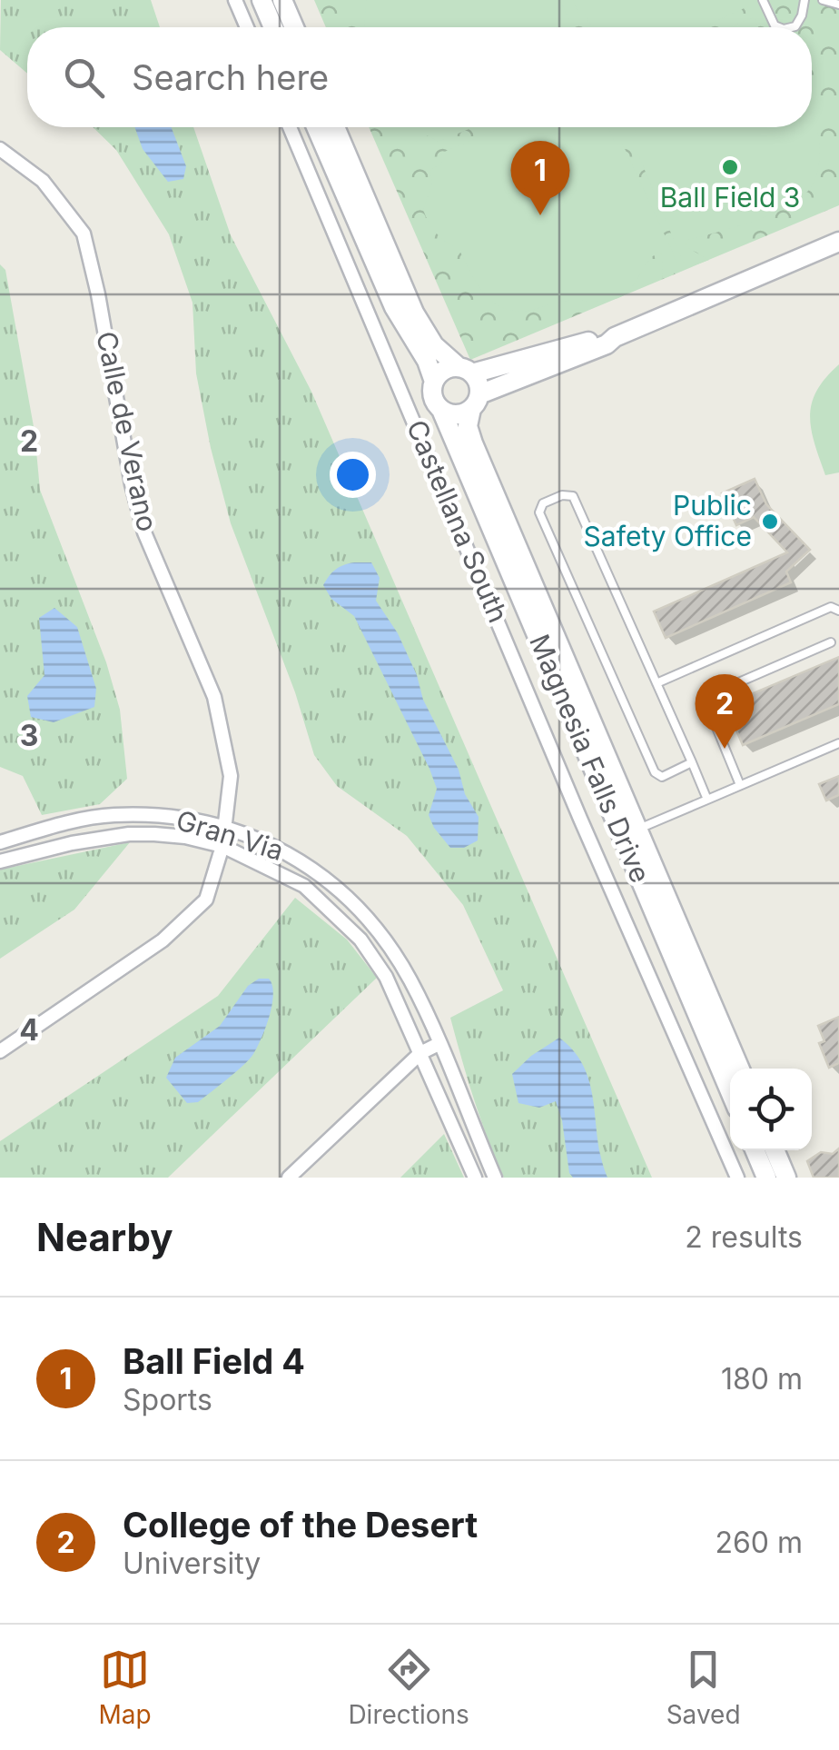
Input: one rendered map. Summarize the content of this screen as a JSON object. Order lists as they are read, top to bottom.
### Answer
{
  "streets": {
    "street": [
      "Calle de Verano",
      "Castellana South",
      "Magnesia Falls Drive",
      "Gran Via"
    ]
  },
  "crossings": [
    ["Calle de Verano", "Gran Via"]
  ],
  "places": ["Ball Field 3", "Public Safety Office"],
  "page": {
    "search": "Search here",
    "pins": ["1", "2"],
    "heading": ["Nearby", "2 results"],
    "list": [
      {
        "mark": "1",
        "name": "Ball Field 4",
        "note": "Sports",
        "value": "180 m"
      },
      {
        "mark": "2",
        "name": "College of the Desert",
        "note": "University",
        "value": "260 m"
      }
    ],
    "nav": ["Map", "Directions", "Saved"]
  },
  "grid": {
    "rows": ["2", "3", "4"]
  }
}
